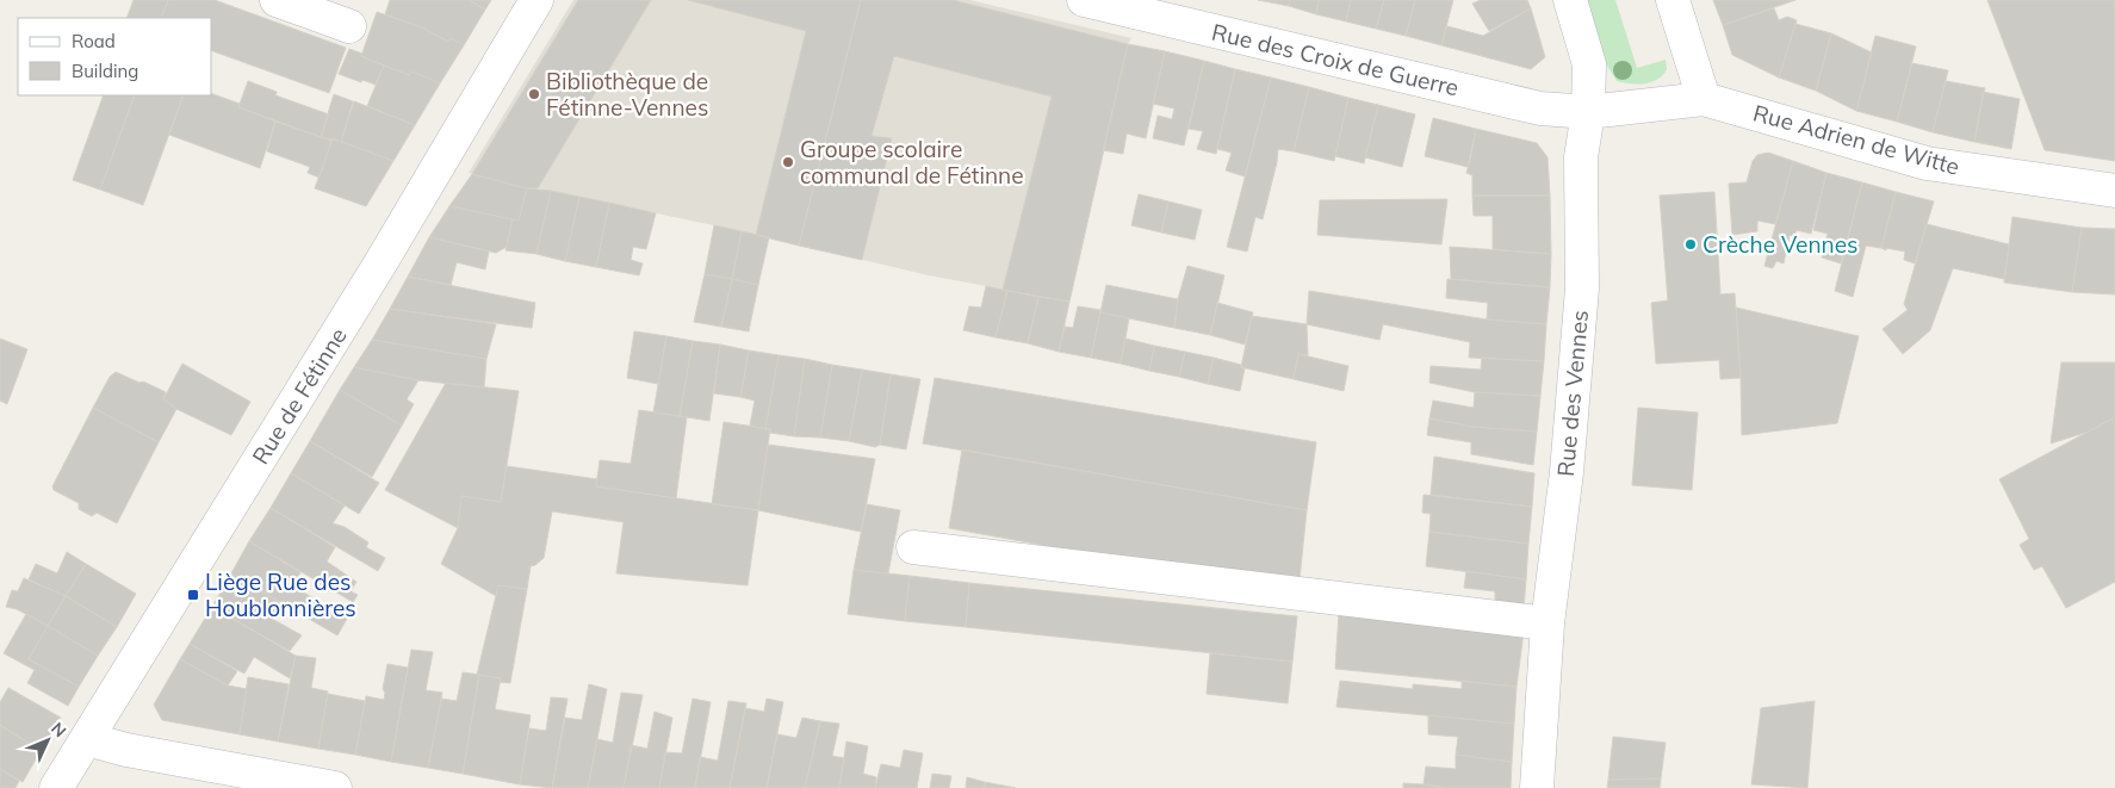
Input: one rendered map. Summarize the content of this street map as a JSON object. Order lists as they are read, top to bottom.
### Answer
{
  "streets": {
    "street": [
      "Rue des Croix de Guerre",
      "Rue Adrien de Witte",
      "Rue des Vennes",
      "Rue de Fétinne"
    ]
  },
  "crossings": [
    ["Rue des Croix de Guerre", "Rue Adrien de Witte"],
    ["Rue des Croix de Guerre", "Rue des Vennes"]
  ],
  "places": {
    "other": ["Bibliothèque de Fétinne-Vennes", "Groupe scolaire communal de Fétinne", "Crèche Vennes"],
    "transit": ["Liège Rue des Houblonnières"]
  },
  "legend": ["Road", "Building"],
  "north": "top right"
}
